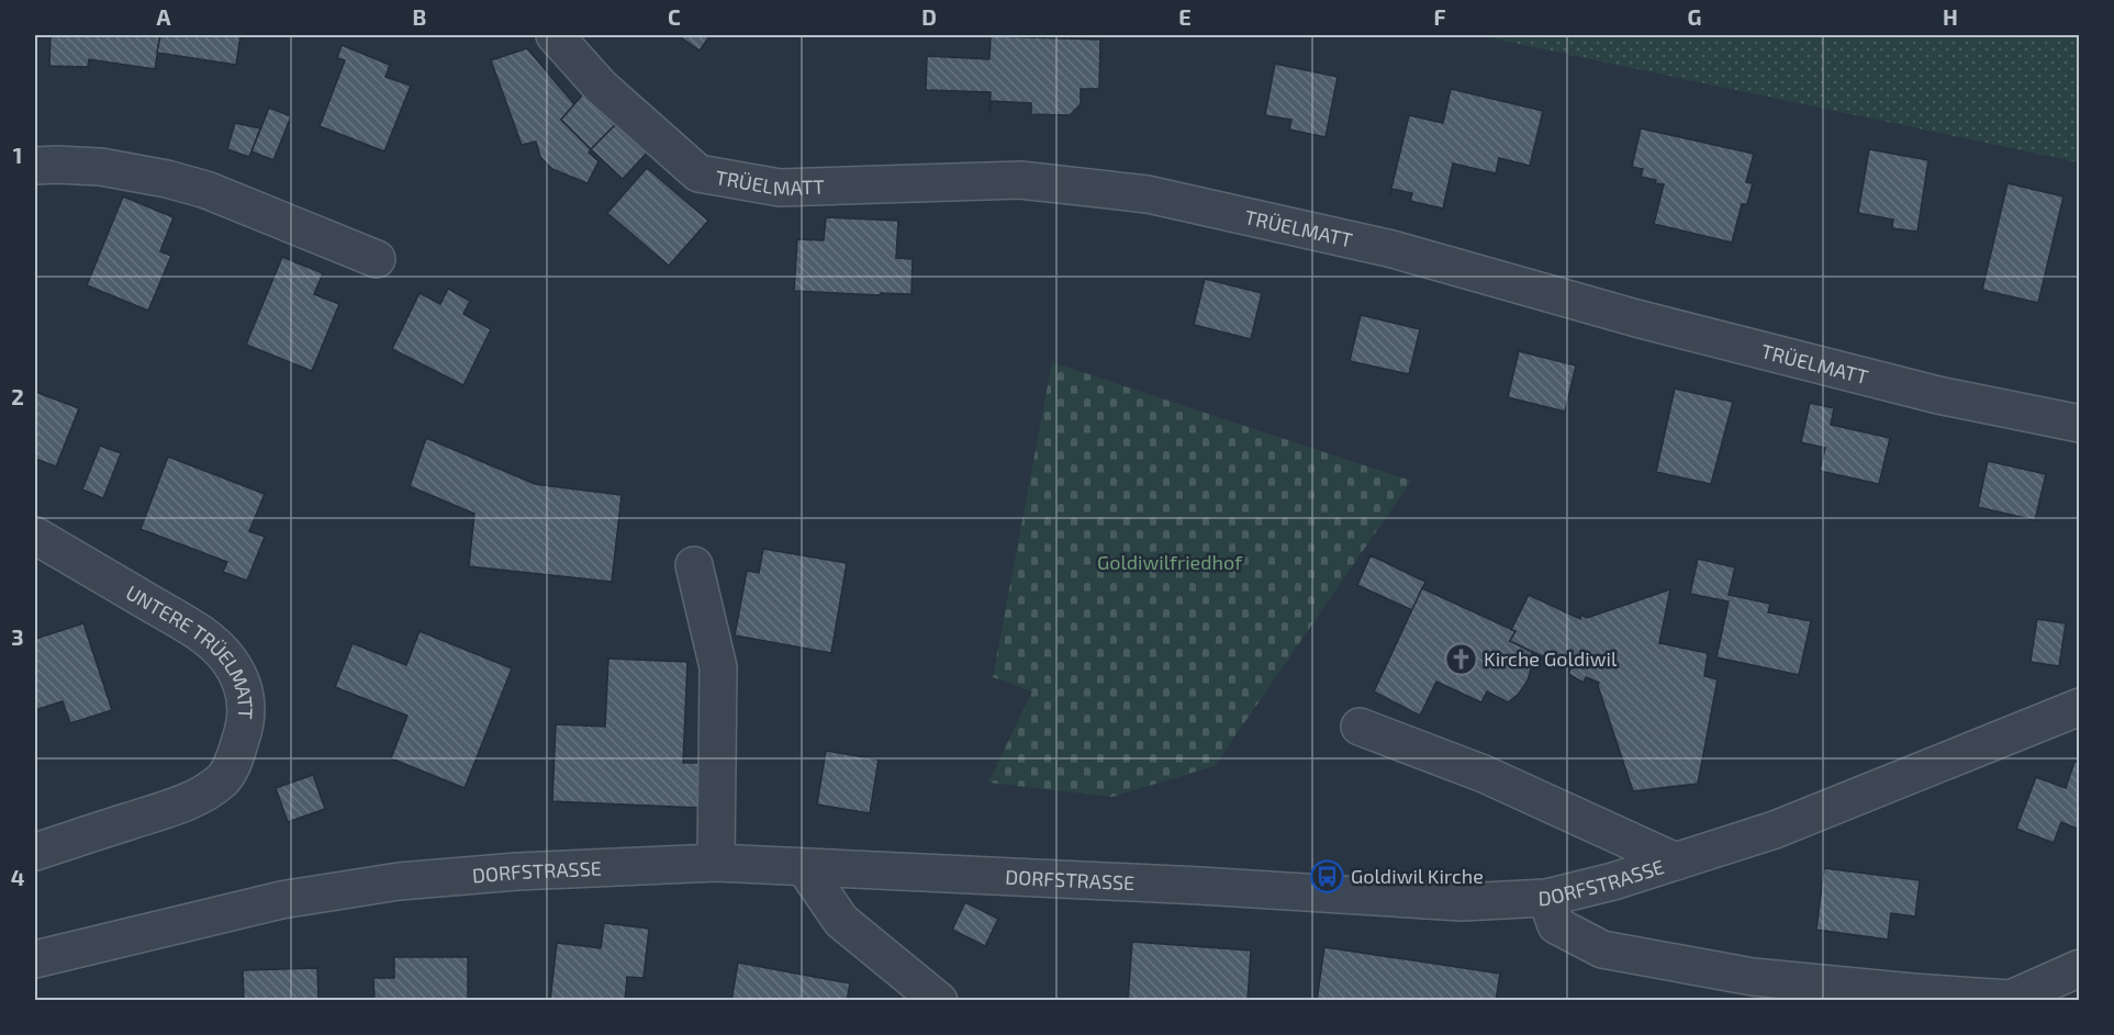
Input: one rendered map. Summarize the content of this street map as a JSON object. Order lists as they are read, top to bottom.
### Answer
{
  "streets": {
    "street": ["TRÜELMATT", "UNTERE TRÜELMATT", "DORFSTRASSE"]
  },
  "parks": ["Goldiwilfriedhof"],
  "places": {
    "church": ["Kirche Goldiwil"],
    "bus stop": ["Goldiwil Kirche"]
  },
  "grid": {
    "columns": [
      "A",
      "B",
      "C",
      "D",
      "E",
      "F",
      "G",
      "H"
    ],
    "rows": [
      "1",
      "2",
      "3",
      "4"
    ]
  }
}
